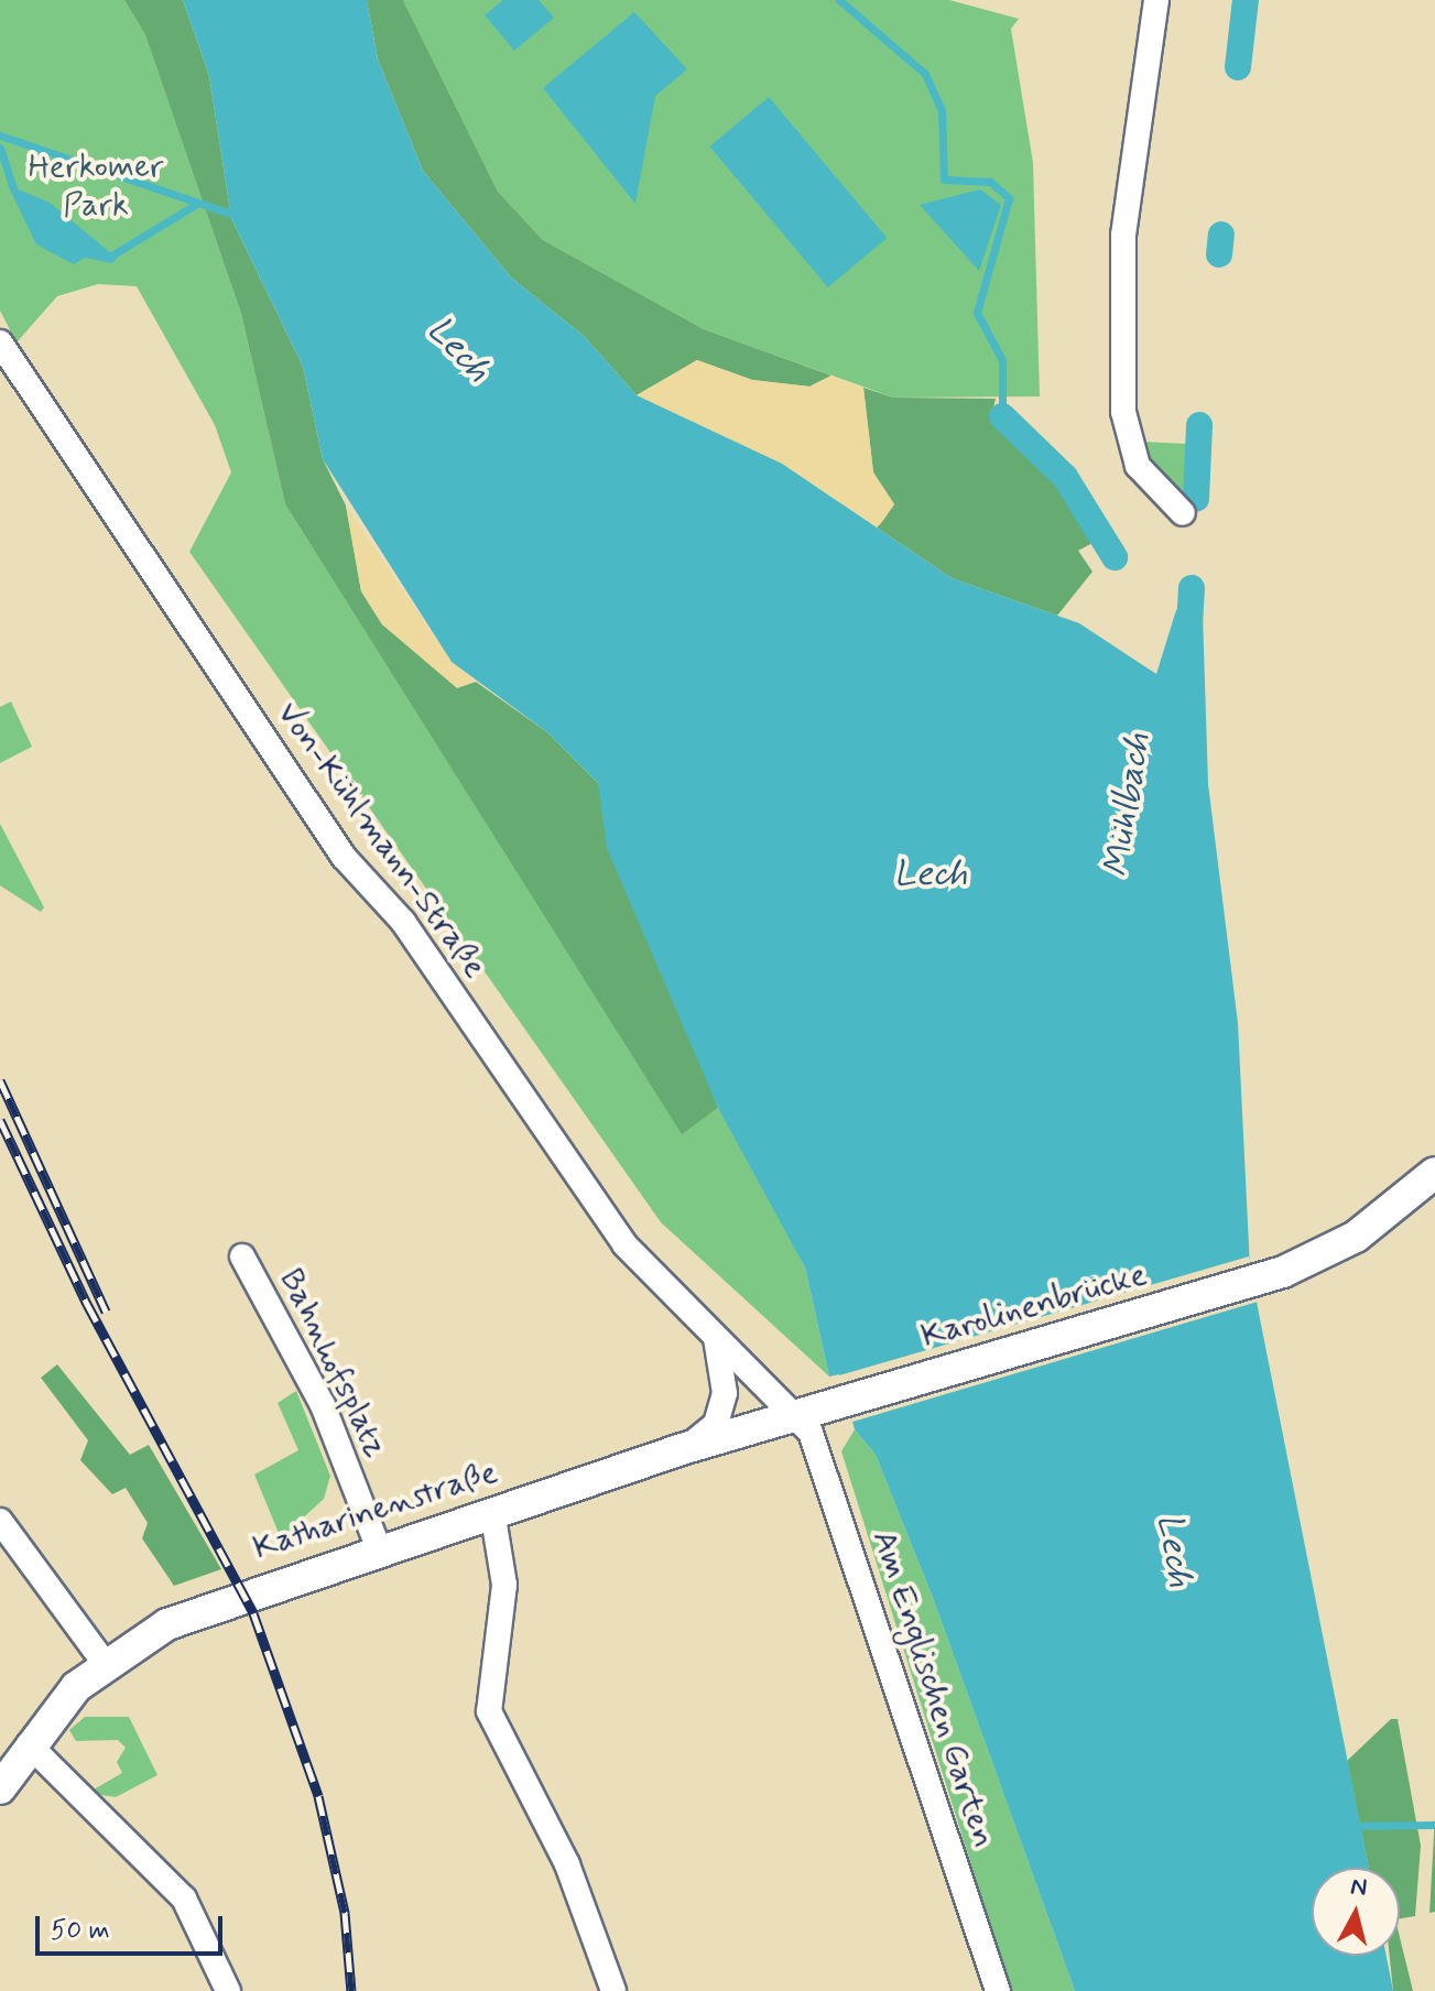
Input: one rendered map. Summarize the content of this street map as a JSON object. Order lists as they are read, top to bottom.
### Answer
{
  "streets": {
    "main road": ["Karolinenbrücke", "Katharinenstraße"],
    "street": ["Von-Kühlmann-Straße", "Bahnhofsplatz", "Am Englischen Garten"]
  },
  "crossings": [
    ["Von-Kühlmann-Straße", "Katharinenstraße"],
    ["Von-Kühlmann-Straße", "Am Englischen Garten"],
    ["Karolinenbrücke", "Katharinenstraße"],
    ["Bahnhofsplatz", "Katharinenstraße"],
    ["Katharinenstraße", "Am Englischen Garten"]
  ],
  "water": ["Lech", "Mühlbach"],
  "parks": ["Herkomer Park"],
  "scale_bar": "50 m",
  "north": "top"
}
